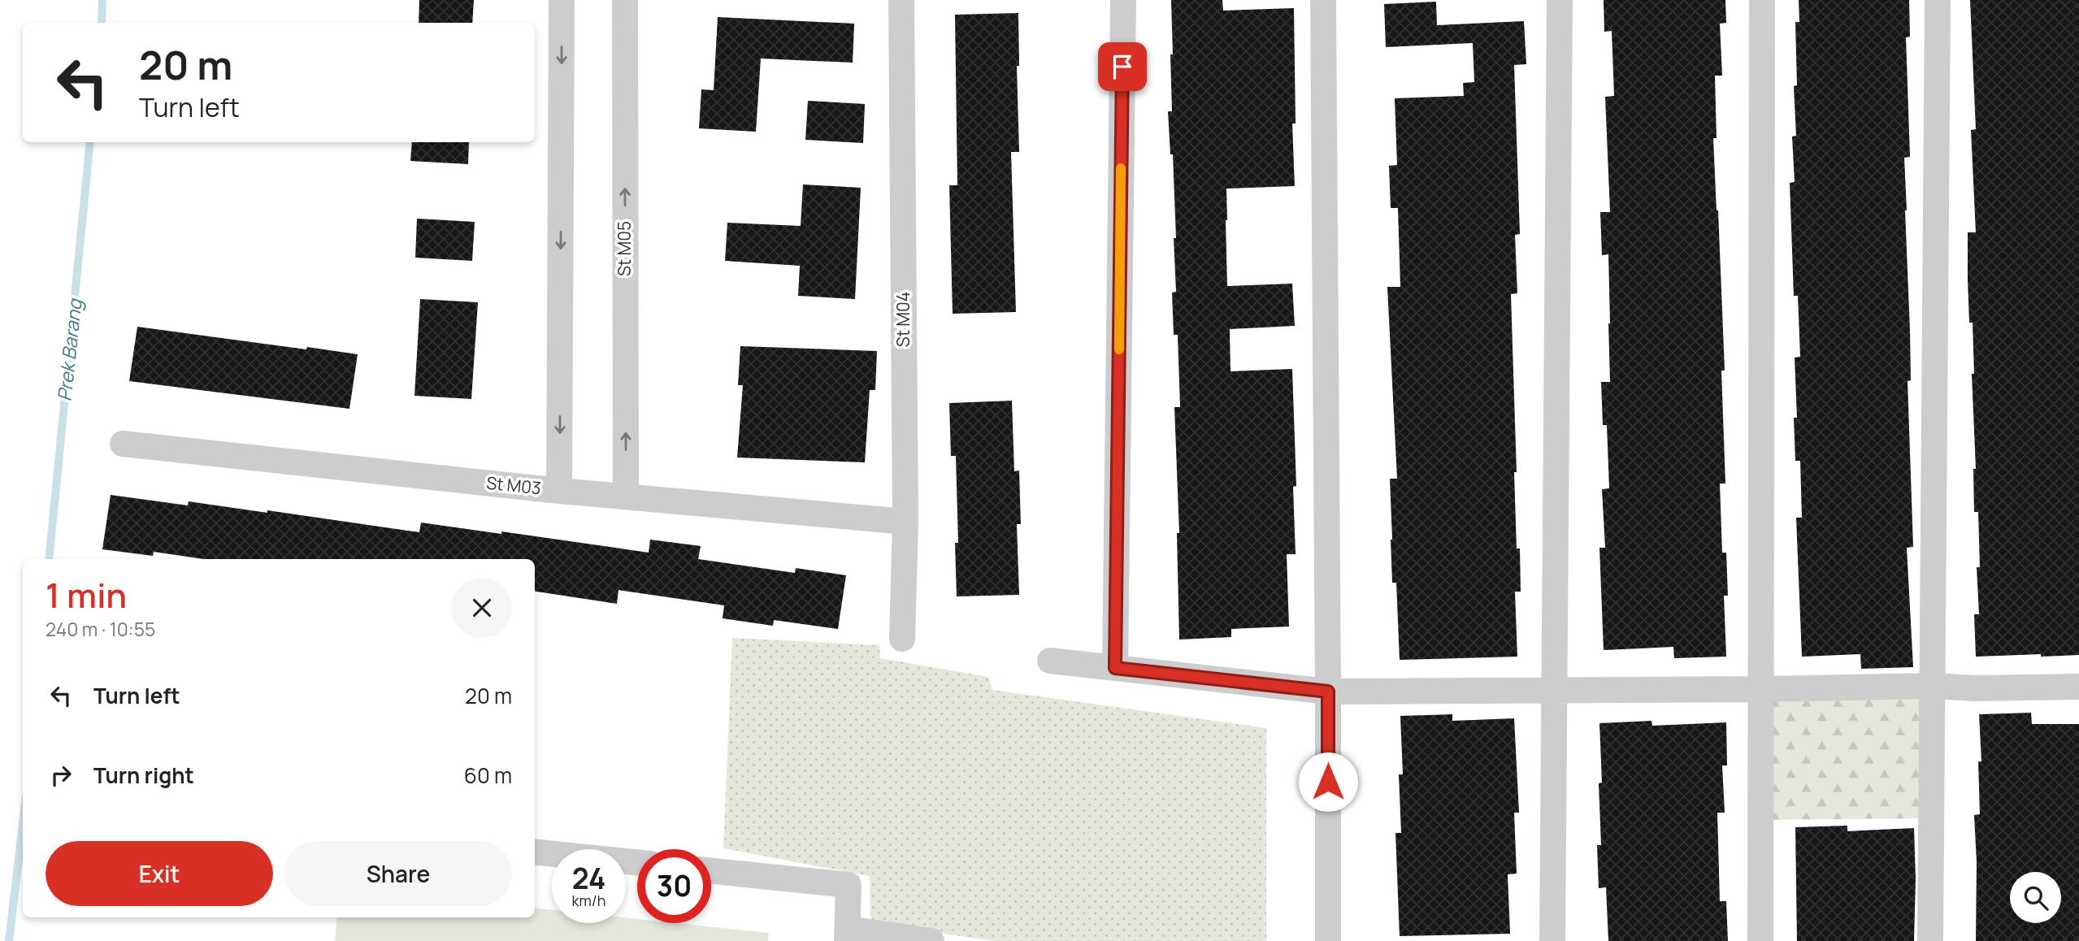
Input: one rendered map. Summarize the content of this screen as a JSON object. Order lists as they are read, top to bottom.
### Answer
{
  "streets": {
    "street": ["St M05", "St M04", "St M03"]
  },
  "crossings": [
    ["St M05", "St M03"],
    ["St M04", "St M03"]
  ],
  "water": ["Prek Barang"],
  "page": {
    "turn": ["20 m", "Turn left"],
    "heading": ["1 min", "240 m · 10:55"],
    "list": [
      {
        "name": "Turn left",
        "value": "20 m"
      },
      {
        "name": "Turn right",
        "value": "60 m"
      }
    ],
    "buttons": ["Exit", "Share"],
    "speed": "24 km/h",
    "limit": "30"
  }
}
